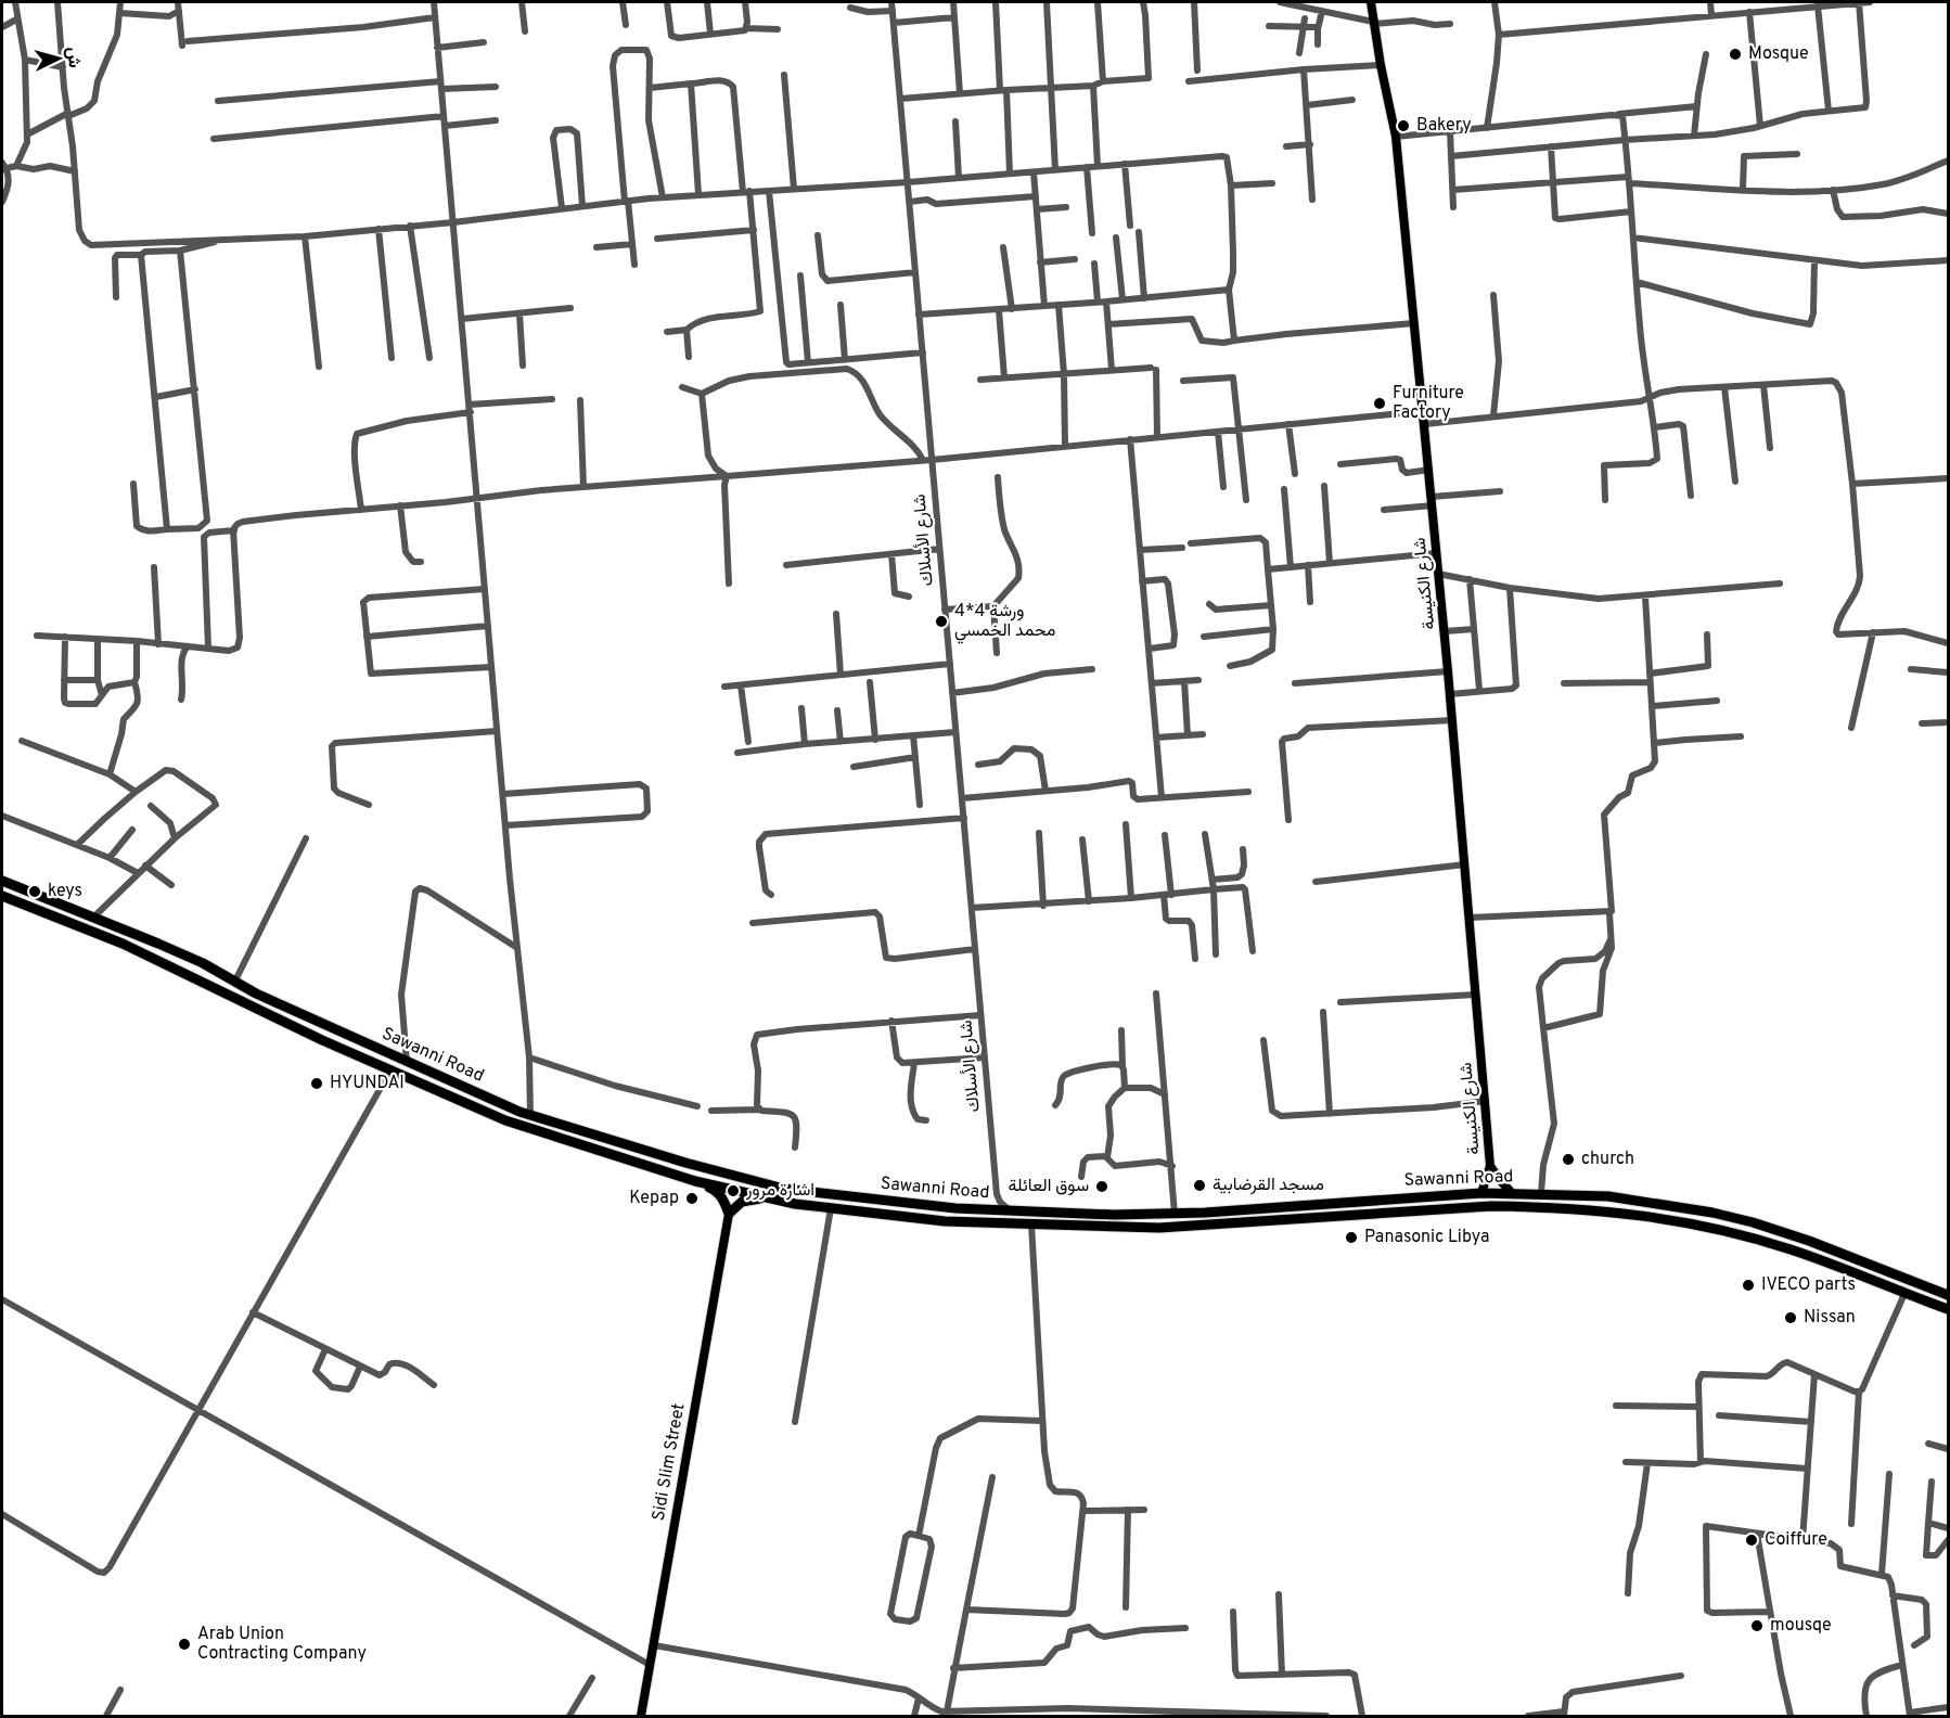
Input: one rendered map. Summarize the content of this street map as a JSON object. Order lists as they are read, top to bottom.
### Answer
{
  "streets": {
    "highway": ["Sawanni Road"],
    "main road": ["شارع الكنيسة", "Sidi Slim Street"],
    "street": ["شارع الأسلاك"]
  },
  "crossings": [
    ["شارع الكنيسة", "Sawanni Road"]
  ],
  "places": [
    "Mosque",
    "Bakery",
    "Furniture Factory",
    "4*4 ورشة محمد الخمسي",
    "keys",
    "HYUNDAI",
    "church",
    "مسجد القرضابية",
    "سوق العائلة",
    "اشارة مرور",
    "Kepap",
    "Panasonic Libya",
    "IVECO parts",
    "Nissan",
    "Coiffure",
    "mousqe",
    "Arab Union Contracting Company"
  ],
  "north": "right"
}
